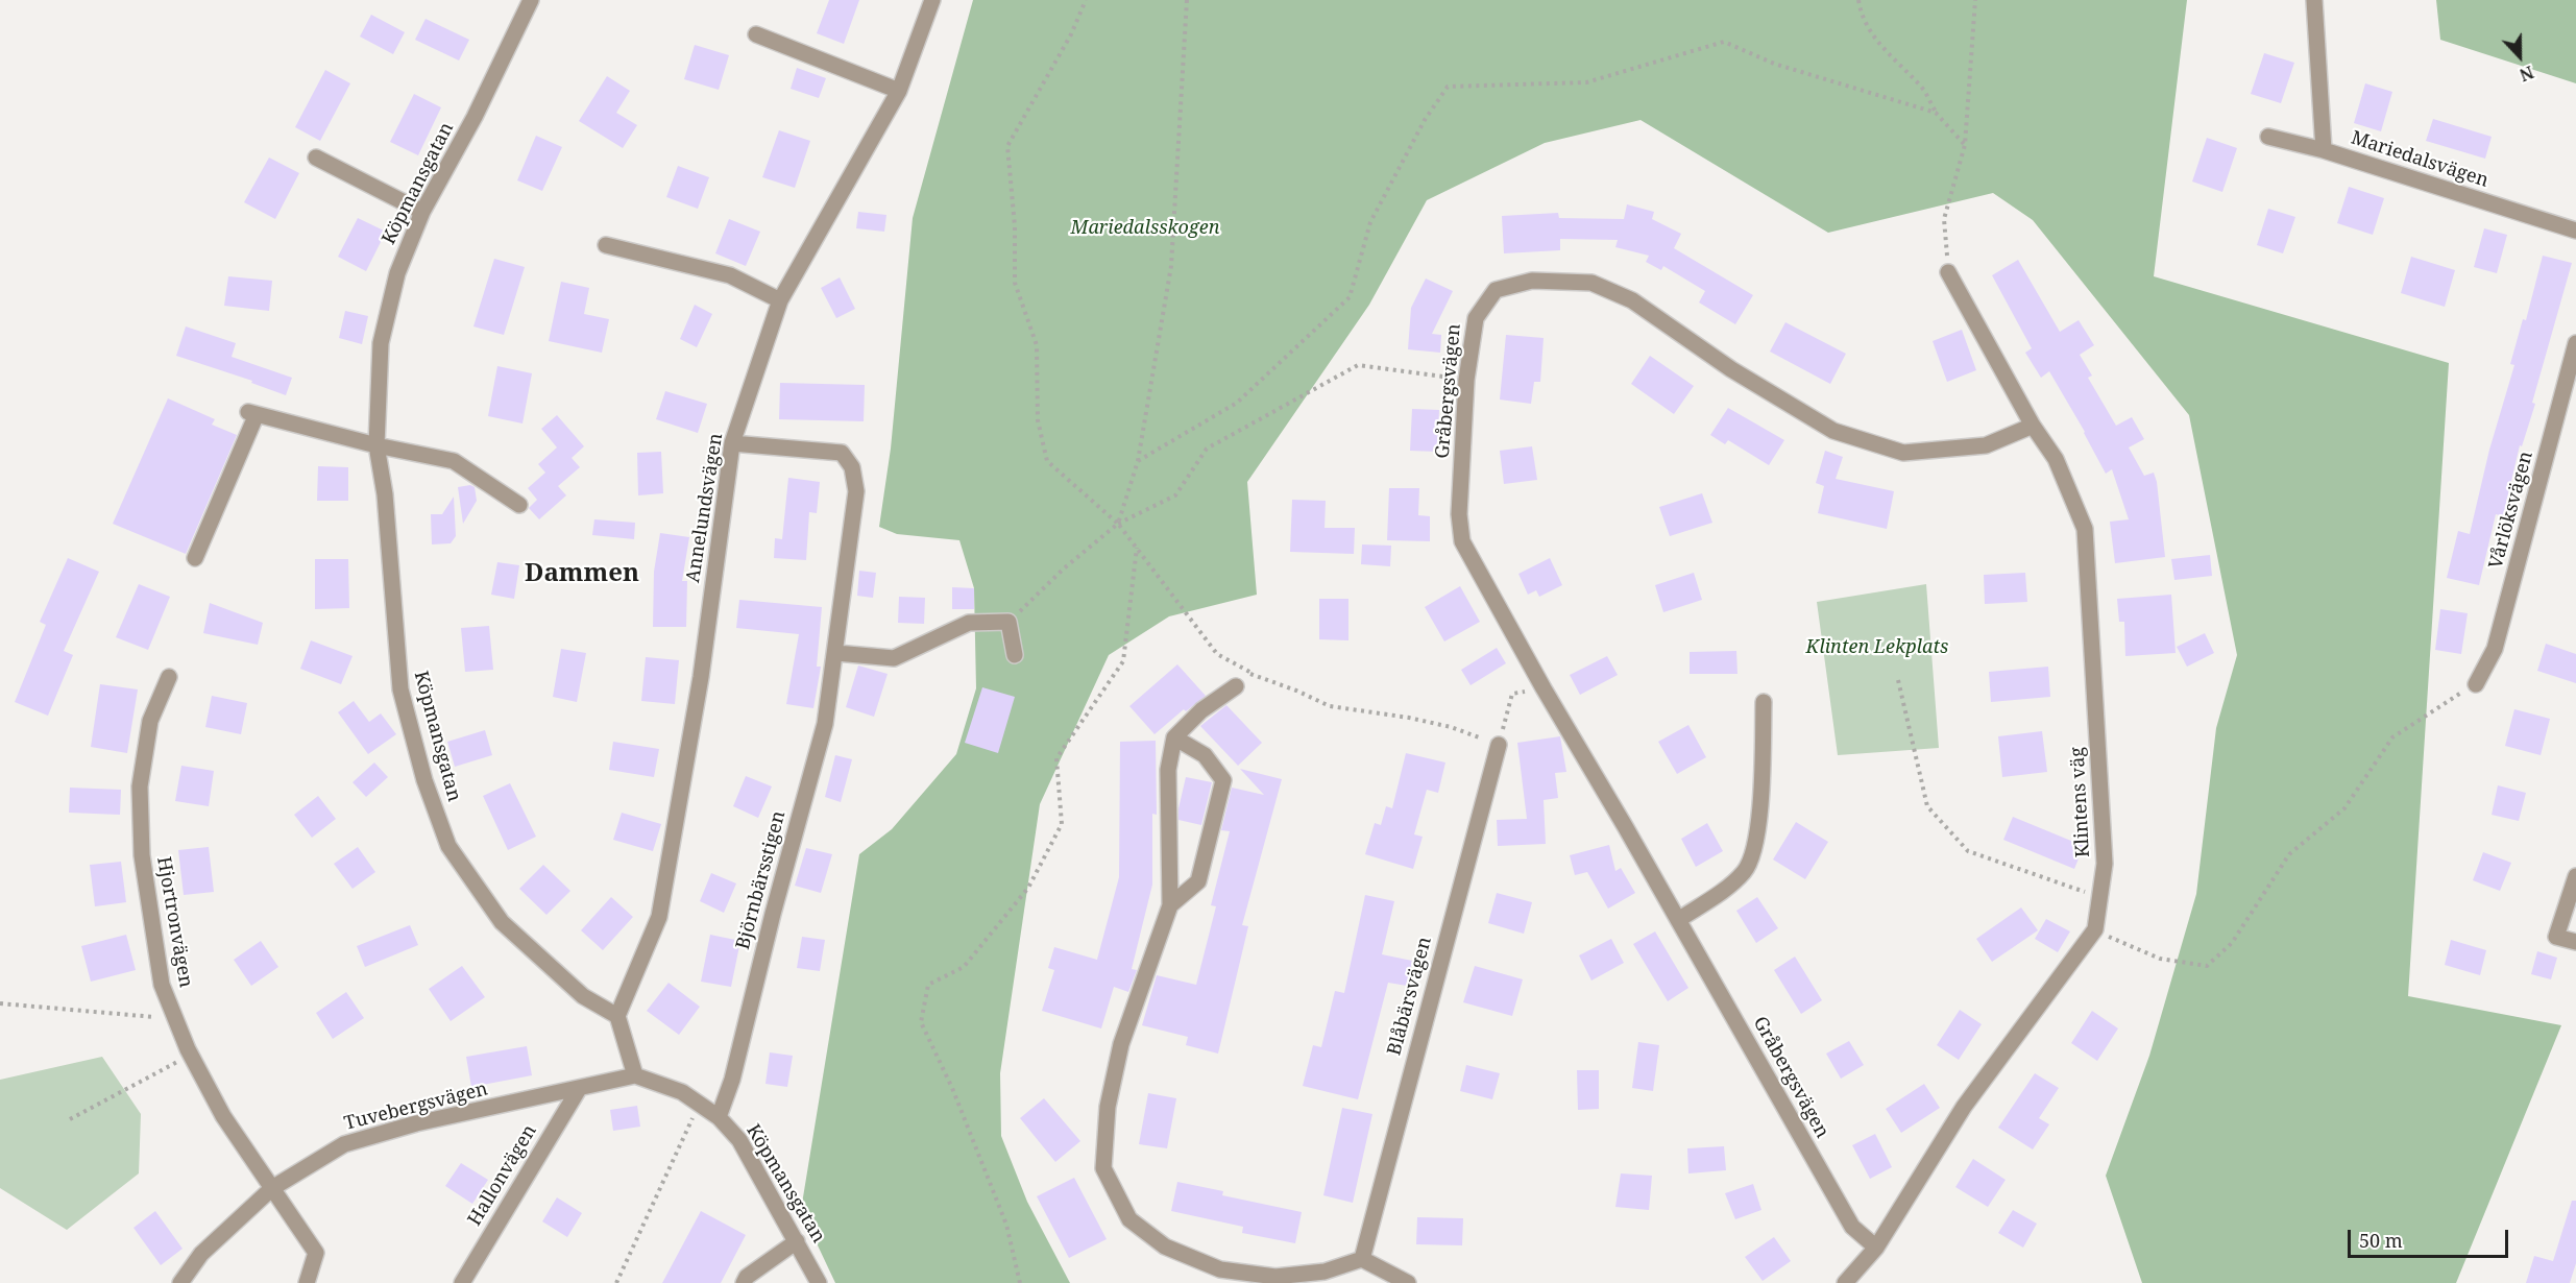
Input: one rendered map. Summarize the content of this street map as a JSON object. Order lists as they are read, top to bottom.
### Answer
{
  "streets": {
    "street": [
      "Mariedalsvägen",
      "Köpmansgatan",
      "Gråbergsvägen",
      "Annelundsvägen",
      "Vårlöksvägen",
      "Klintens väg",
      "Björnbärsstigen",
      "Hjortronvägen",
      "Blåbärsvägen",
      "Tuvebergsvägen",
      "Hallonvägen"
    ]
  },
  "crossings": [
    ["Köpmansgatan", "Annelundsvägen"],
    ["Köpmansgatan", "Björnbärsstigen"],
    ["Köpmansgatan", "Tuvebergsvägen"],
    ["Gråbergsvägen", "Klintens väg"],
    ["Annelundsvägen", "Björnbärsstigen"],
    ["Hjortronvägen", "Tuvebergsvägen"],
    ["Tuvebergsvägen", "Hallonvägen"]
  ],
  "districts": ["Dammen"],
  "parks": ["Mariedalsskogen", "Klinten Lekplats"],
  "scale_bar": "50 m",
  "north": "bottom"
}
